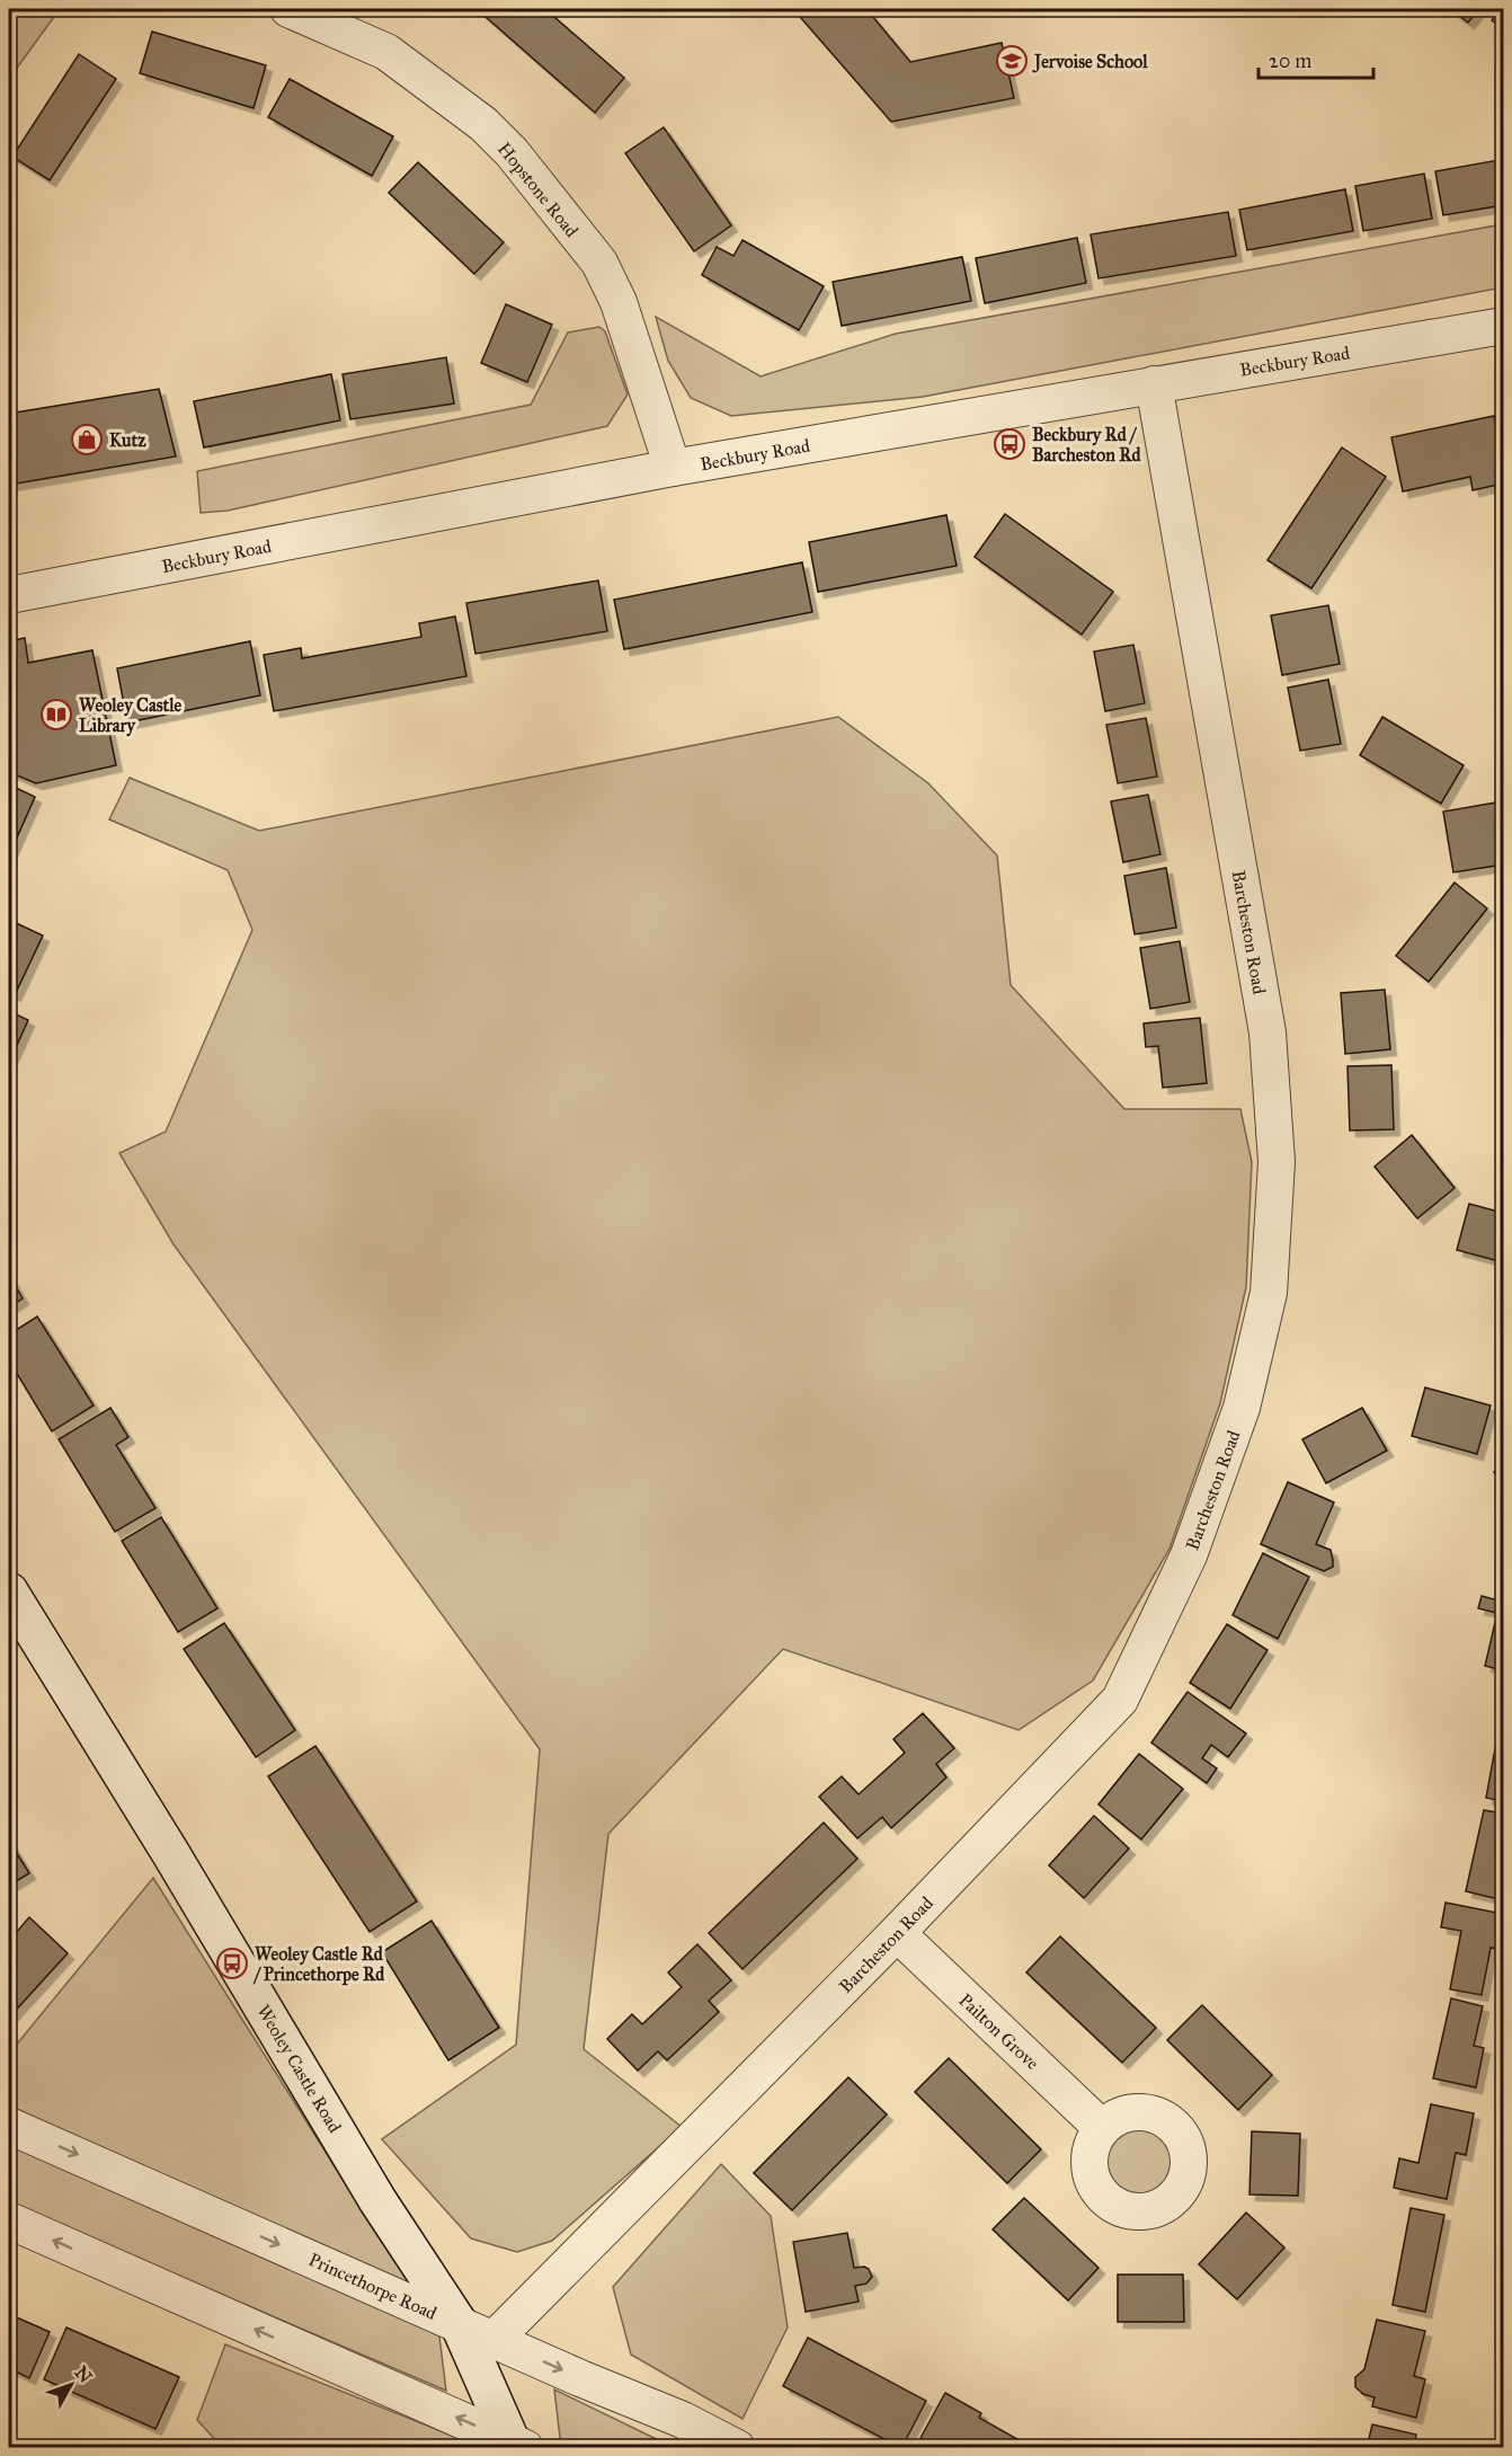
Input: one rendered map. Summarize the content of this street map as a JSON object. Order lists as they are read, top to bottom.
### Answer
{
  "streets": {
    "street": [
      "Hopstone Road",
      "Beckbury Road",
      "Barcheston Road",
      "Pailton Grove",
      "Weoley Castle Road",
      "Princethorpe Road"
    ]
  },
  "crossings": [
    ["Hopstone Road", "Beckbury Road"],
    ["Beckbury Road", "Barcheston Road"],
    ["Barcheston Road", "Pailton Grove"],
    ["Barcheston Road", "Princethorpe Road"],
    ["Weoley Castle Road", "Princethorpe Road"]
  ],
  "places": {
    "school or university": ["Jervoise School"],
    "shop": ["Kutz"],
    "bus stop": ["Beckbury Rd / Barcheston Rd", "Weoley Castle Rd / Princethorpe Rd"],
    "library": ["Weoley Castle Library"]
  },
  "scale_bar": "20 m",
  "north": "top right"
}
